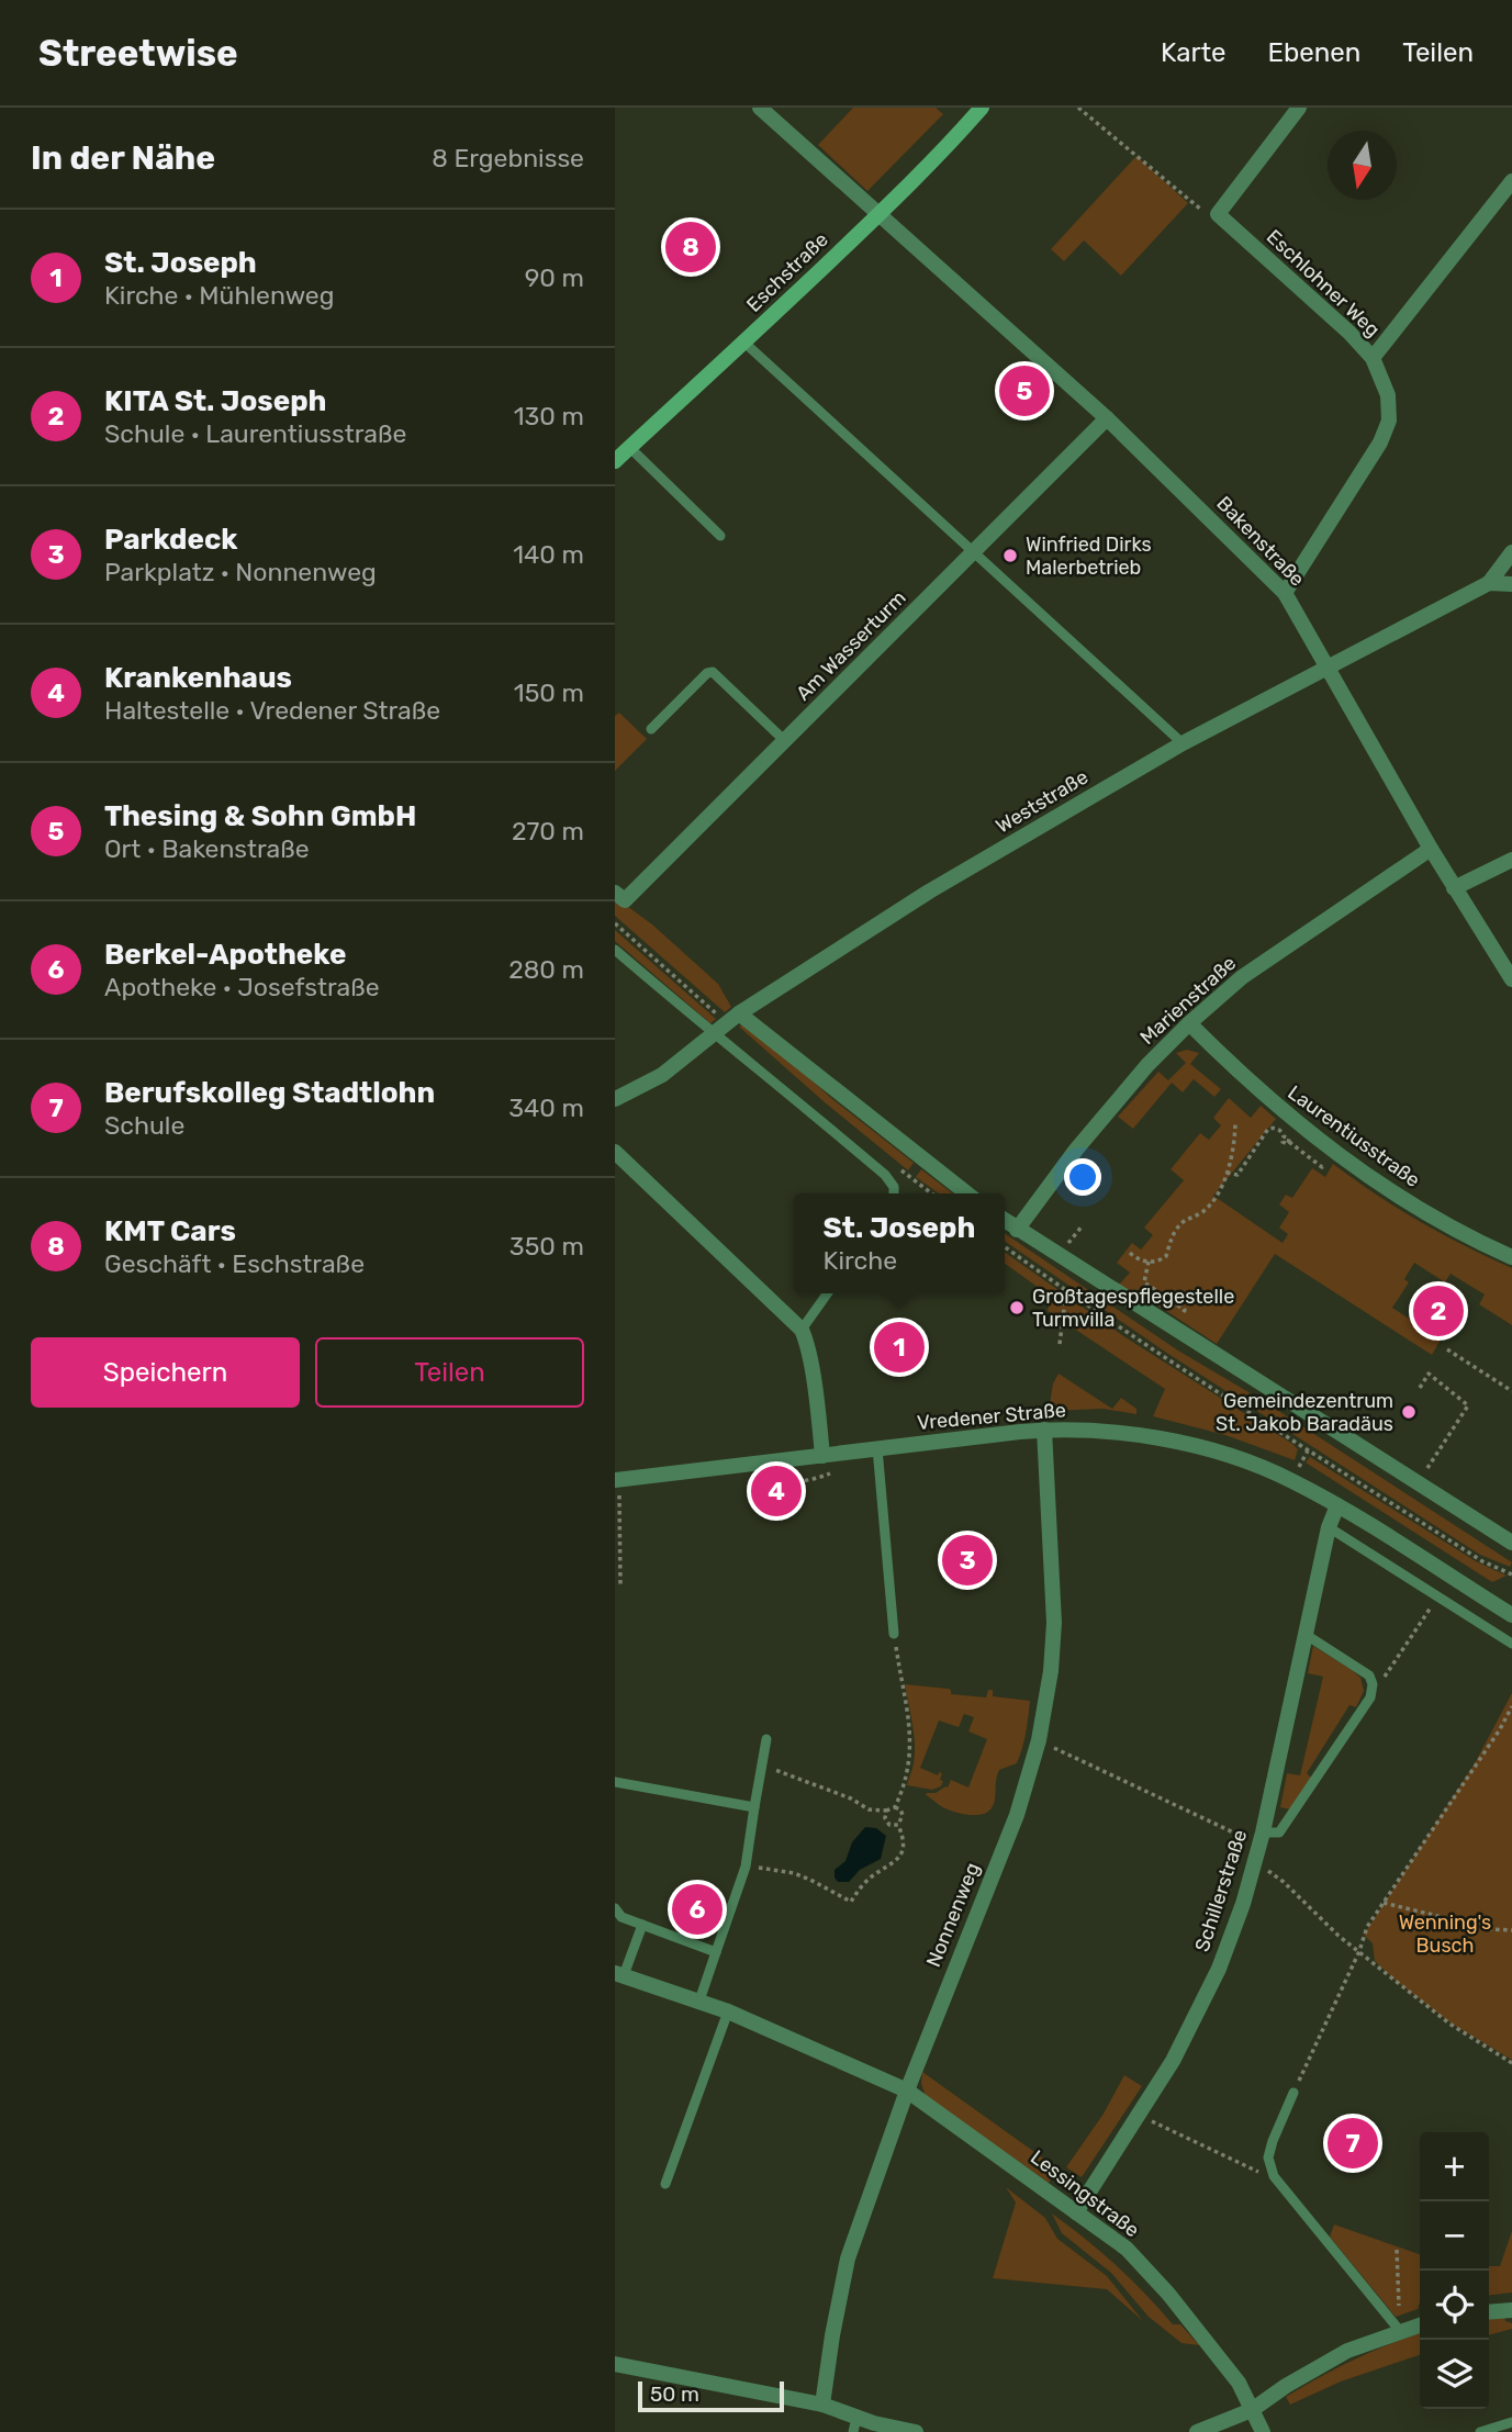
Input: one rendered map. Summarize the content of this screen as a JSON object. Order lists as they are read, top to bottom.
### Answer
{
  "streets": {
    "main road": ["Eschstraße"],
    "street": [
      "Eschlohner Weg",
      "Bakenstraße",
      "Am Wasserturm",
      "Weststraße",
      "Marienstraße",
      "Laurentiusstraße",
      "Vredener Straße",
      "Schillerstraße",
      "Nonnenweg",
      "Lessingstraße"
    ]
  },
  "crossings": [
    ["Eschstraße", "Bakenstraße"],
    ["Eschlohner Weg", "Bakenstraße"],
    ["Bakenstraße", "Am Wasserturm"],
    ["Bakenstraße", "Weststraße"],
    ["Bakenstraße", "Marienstraße"],
    ["Marienstraße", "Laurentiusstraße"],
    ["Vredener Straße", "Schillerstraße"],
    ["Vredener Straße", "Nonnenweg"],
    ["Schillerstraße", "Lessingstraße"],
    ["Nonnenweg", "Lessingstraße"]
  ],
  "parks": ["Wenning's Busch"],
  "places": ["Winfried Dirks Malerbetrieb", "Großtagespflegestelle Turmvilla", "Gemeindezentrum St. Jakob Baradäus"],
  "scale_bar": "50 m",
  "north": "bottom",
  "page": {
    "header": "Streetwise",
    "nav": ["Karte", "Ebenen", "Teilen"],
    "heading": ["In der Nähe", "8 Ergebnisse"],
    "list": [
      {
        "mark": "1",
        "name": "St. Joseph",
        "note": "Kirche · Mühlenweg",
        "value": "90 m"
      },
      {
        "mark": "2",
        "name": "KITA St. Joseph",
        "note": "Schule · Laurentiusstraße",
        "value": "130 m"
      },
      {
        "mark": "3",
        "name": "Parkdeck",
        "note": "Parkplatz · Nonnenweg",
        "value": "140 m"
      },
      {
        "mark": "4",
        "name": "Krankenhaus",
        "note": "Haltestelle · Vredener Straße",
        "value": "150 m"
      },
      {
        "mark": "5",
        "name": "Thesing & Sohn GmbH",
        "note": "Ort · Bakenstraße",
        "value": "270 m"
      },
      {
        "mark": "6",
        "name": "Berkel-Apotheke",
        "note": "Apotheke · Josefstraße",
        "value": "280 m"
      },
      {
        "mark": "7",
        "name": "Berufskolleg Stadtlohn",
        "note": "Schule",
        "value": "340 m"
      },
      {
        "mark": "8",
        "name": "KMT Cars",
        "note": "Geschäft · Eschstraße",
        "value": "350 m"
      }
    ],
    "pins": [
      "8",
      "5",
      "2",
      "1",
      "4",
      "3",
      "6",
      "7"
    ],
    "popup": ["St. Joseph", "Kirche"],
    "buttons": ["Speichern", "Teilen"],
    "map_buttons": ["+", "−"],
    "scale": "50 m"
  }
}
